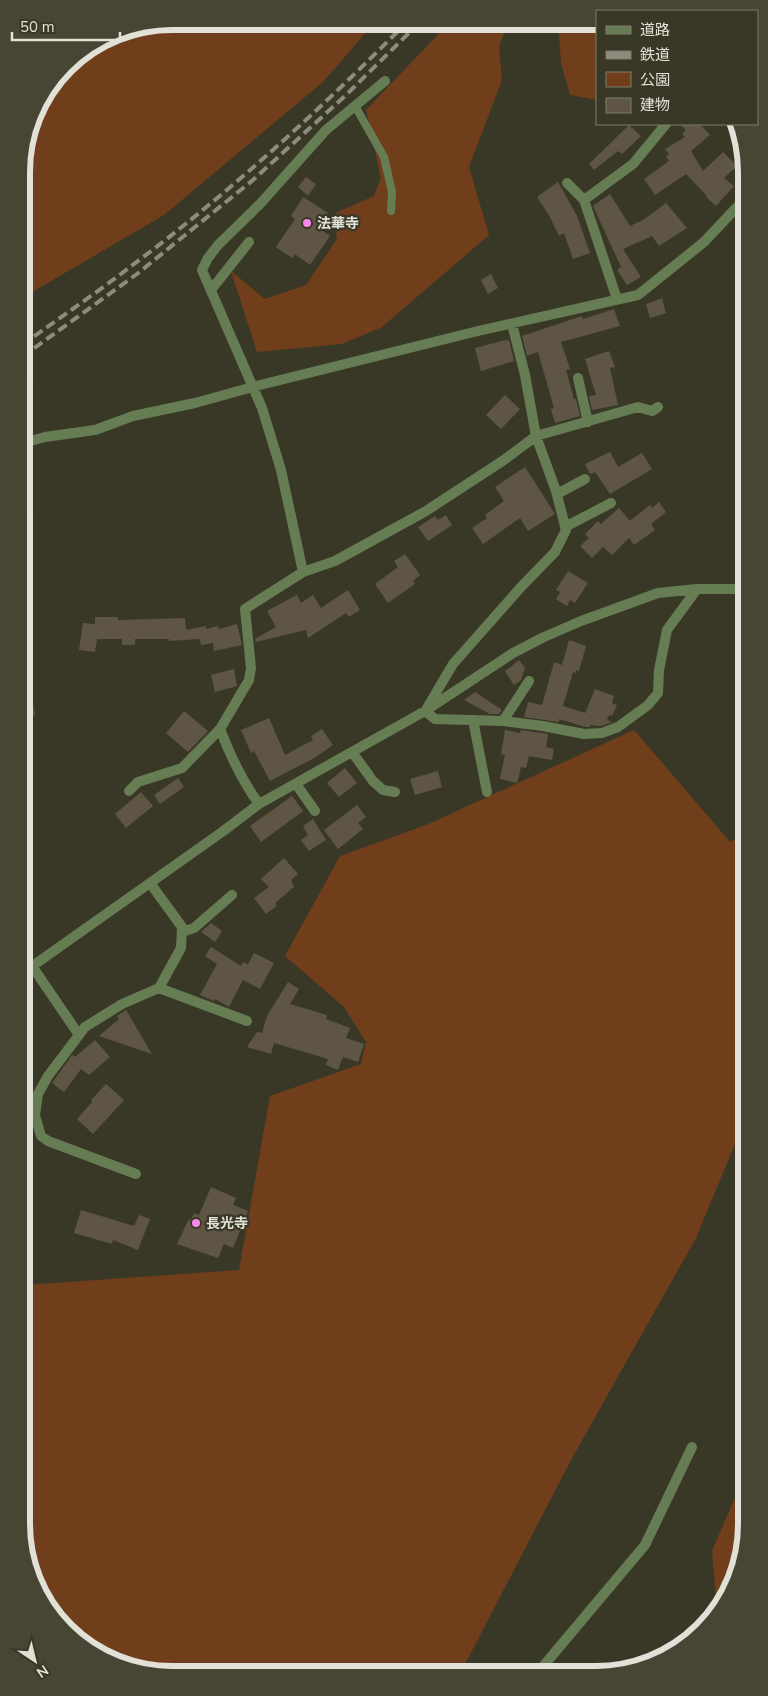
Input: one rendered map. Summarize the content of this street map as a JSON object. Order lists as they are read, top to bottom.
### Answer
{
  "places": ["法華寺", "長光寺"],
  "legend": [
    "道路",
    "鉄道",
    "公園",
    "建物"
  ],
  "scale_bar": "50 m",
  "north": "bottom right"
}
